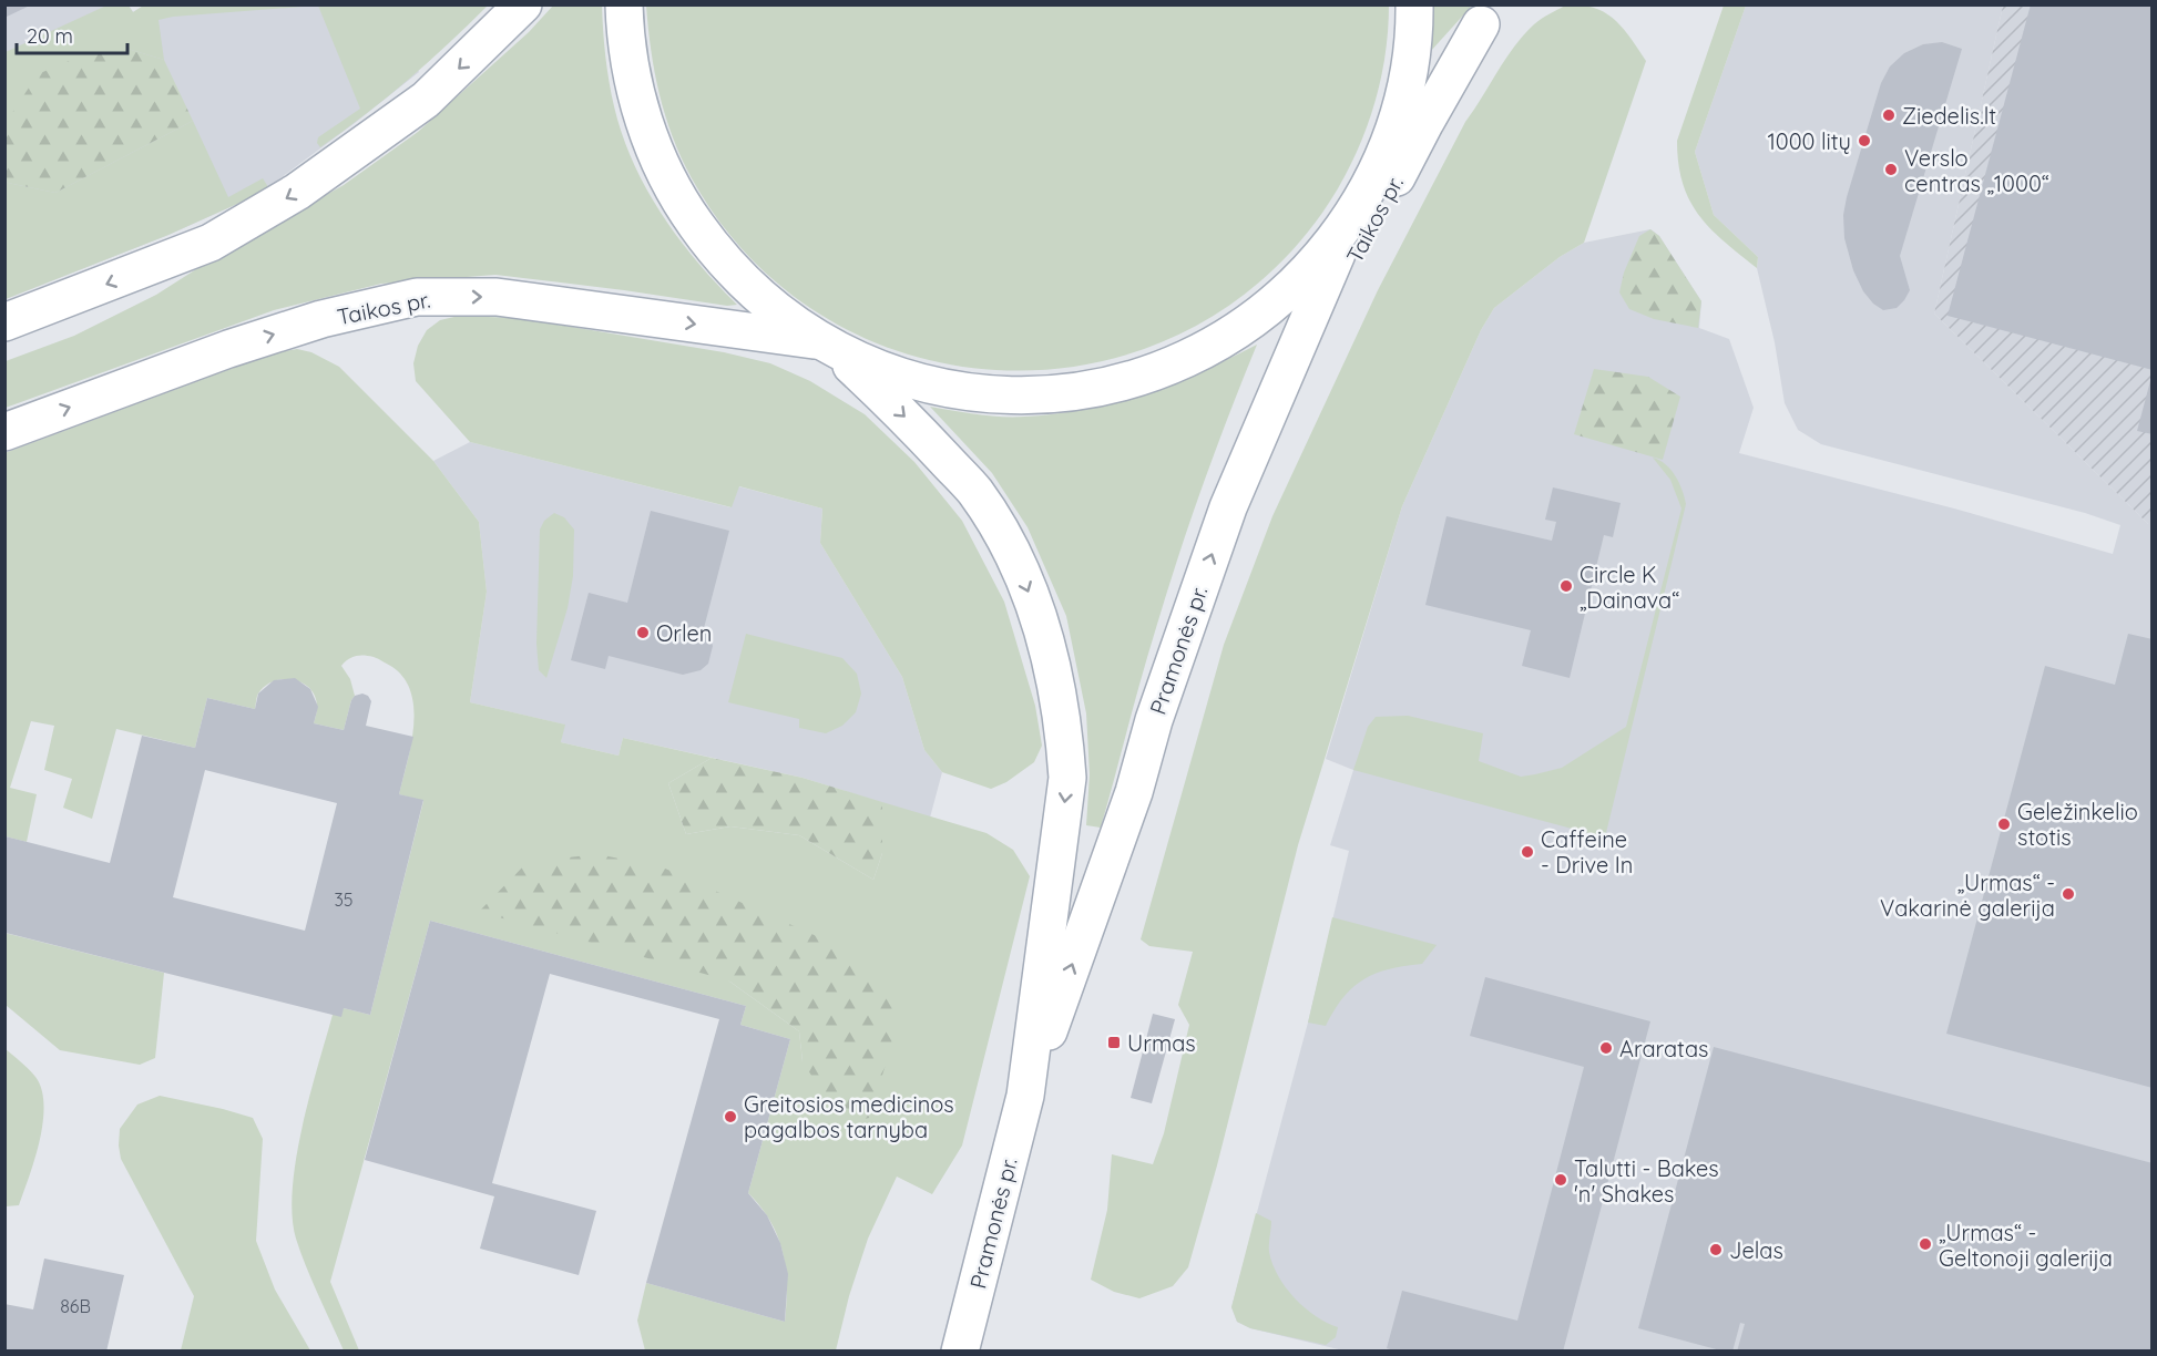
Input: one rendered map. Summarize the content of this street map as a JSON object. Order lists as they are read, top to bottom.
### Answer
{
  "streets": {
    "main road": ["Taikos pr.", "Pramonės pr."]
  },
  "crossings": [
    ["Taikos pr.", "Pramonės pr."]
  ],
  "one_way": ["Taikos pr."],
  "places": {
    "other": [
      "Ziedelis.lt",
      "1000 litų",
      "Verslo centras „1000“",
      "Circle K „Dainava“",
      "Orlen",
      "Geležinkelio stotis",
      "Caffeine - Drive In",
      "„Urmas“ - Vakarinė galerija",
      "Araratas",
      "Greitosios medicinos pagalbos tarnyba",
      "Talutti - Bakes 'n' Shakes",
      "„Urmas“ - Geltonoji galerija",
      "Jelas"
    ],
    "transit": ["Urmas"]
  },
  "house_numbers": ["35", "86B"],
  "scale_bar": "20 m"
}
